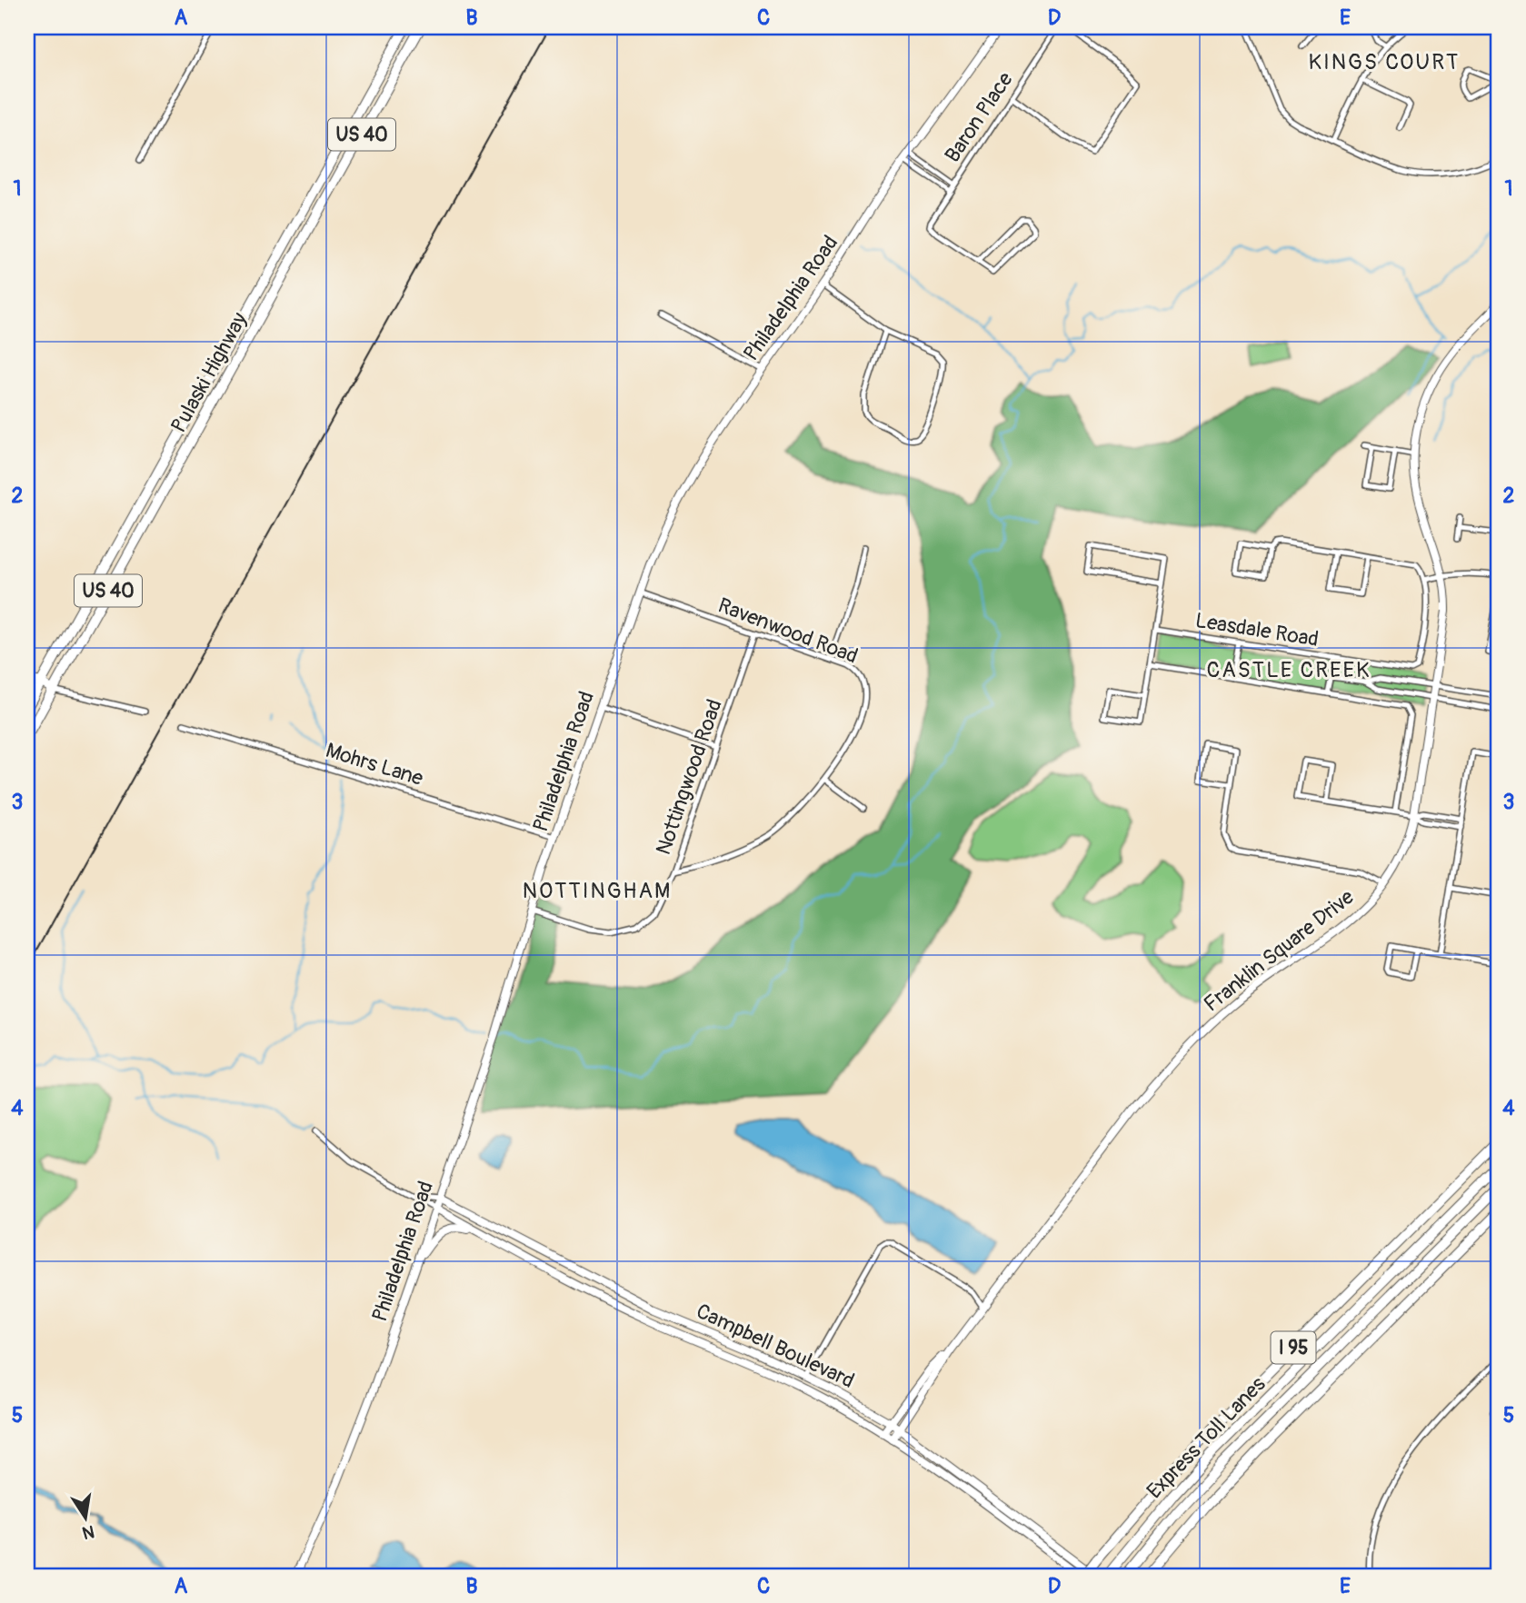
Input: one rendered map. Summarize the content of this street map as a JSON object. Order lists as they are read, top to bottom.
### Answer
{
  "streets": {
    "highway": [
      "US 40",
      "Pulaski Highway",
      "I 95",
      "Express Toll Lanes"
    ],
    "main road": ["Philadelphia Road", "Franklin Square Drive", "Campbell Boulevard"],
    "street": [
      "Baron Place",
      "Leasdale Road",
      "Ravenwood Road",
      "Mohrs Lane",
      "Nottingwood Road"
    ]
  },
  "crossings": [
    ["Philadelphia Road", "Ravenwood Road"],
    ["Philadelphia Road", "Mohrs Lane"],
    ["Philadelphia Road", "Nottingwood Road"],
    ["Philadelphia Road", "Campbell Boulevard"],
    ["Ravenwood Road", "Nottingwood Road"],
    ["Franklin Square Drive", "Campbell Boulevard"],
    ["Campbell Boulevard", "I 95"]
  ],
  "districts": ["KINGS COURT", "CASTLE CREEK", "NOTTINGHAM"],
  "north": "bottom",
  "grid": {
    "columns": [
      "A",
      "B",
      "C",
      "D",
      "E"
    ],
    "rows": [
      "1",
      "2",
      "3",
      "4",
      "5"
    ]
  }
}
